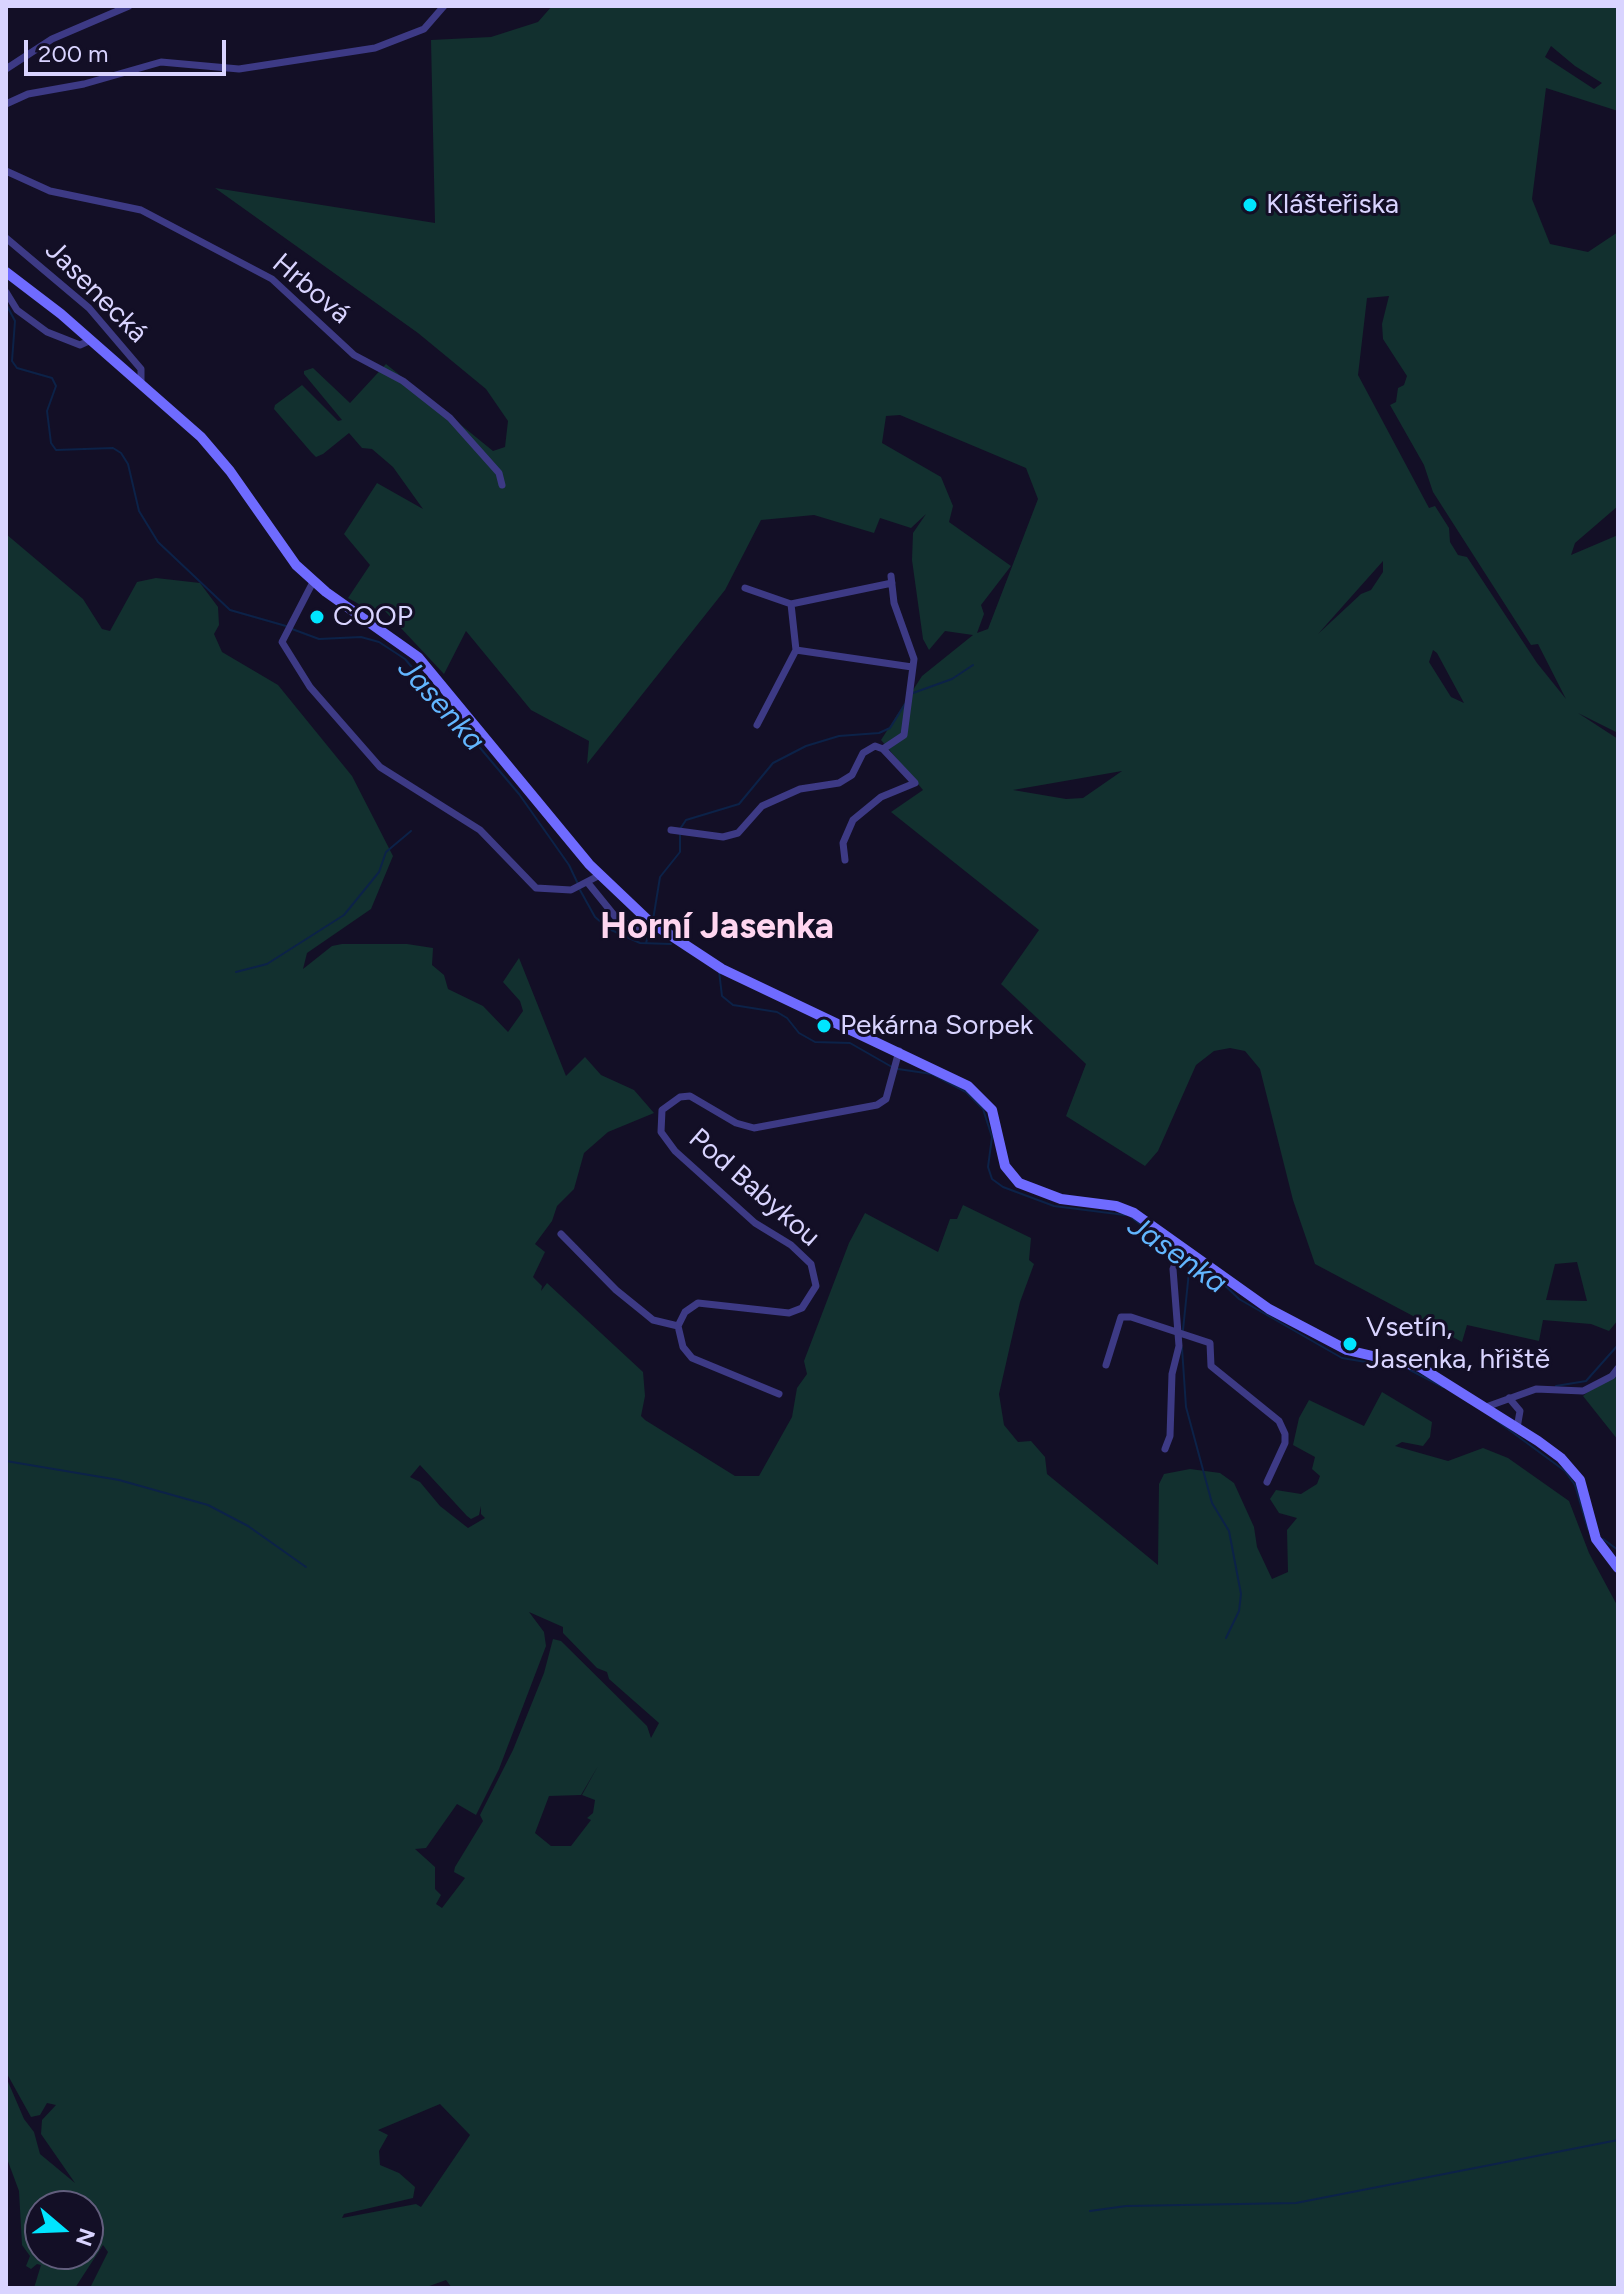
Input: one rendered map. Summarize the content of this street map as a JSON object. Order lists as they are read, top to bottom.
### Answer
{
  "streets": {
    "street": ["Hrbová", "Jasenecká", "Pod Babykou"]
  },
  "districts": ["Horní Jasenka"],
  "water": ["Jasenka"],
  "places": [
    "Klášteřiska",
    "COOP",
    "Pekárna Sorpek",
    "Vsetín, Jasenka, hřiště"
  ],
  "scale_bar": "200 m",
  "north": "right"
}
